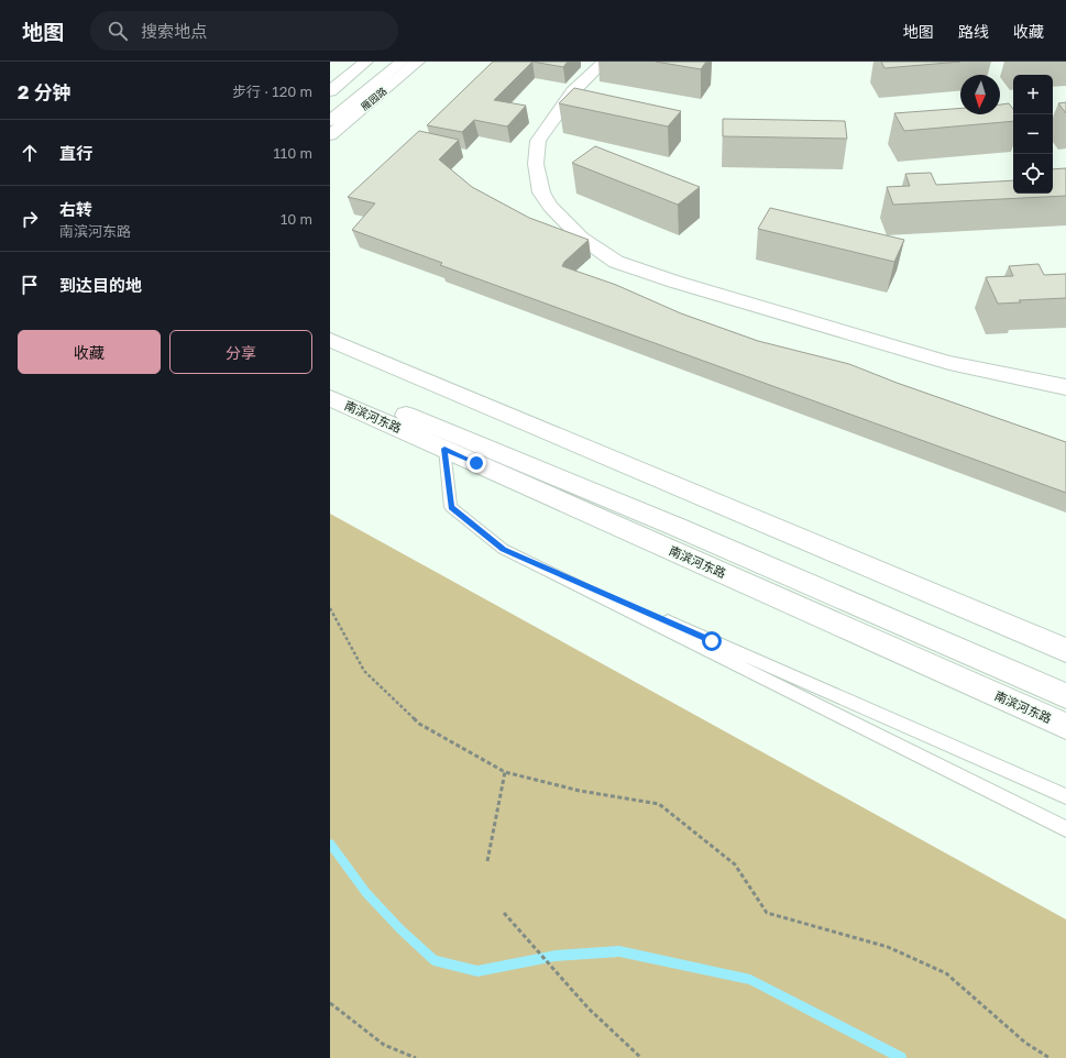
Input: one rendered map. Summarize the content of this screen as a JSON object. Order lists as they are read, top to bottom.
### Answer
{
  "streets": {
    "main road": ["雁园路", "南滨河东路"]
  },
  "north": "bottom",
  "page": {
    "header": "地图",
    "search": "搜索地点",
    "nav": ["地图", "路线", "收藏"],
    "heading": ["2 分钟", "步行 · 120 m"],
    "map_buttons": ["+", "−"],
    "list": [
      ["直行", "110 m"],
      ["右转", "南滨河东路", "10 m"],
      "到达目的地"
    ],
    "buttons": ["收藏", "分享"]
  }
}
